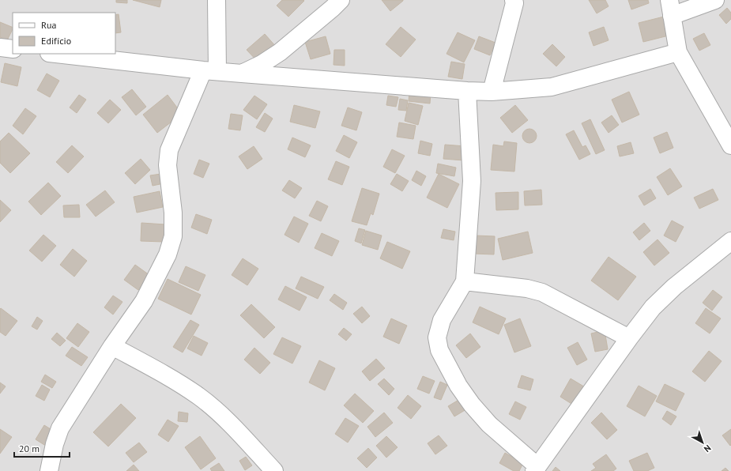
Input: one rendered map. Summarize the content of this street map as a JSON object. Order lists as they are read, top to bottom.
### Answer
{
  "legend": ["Rua", "Edifício"],
  "scale_bar": "20 m",
  "north": "bottom right"
}
